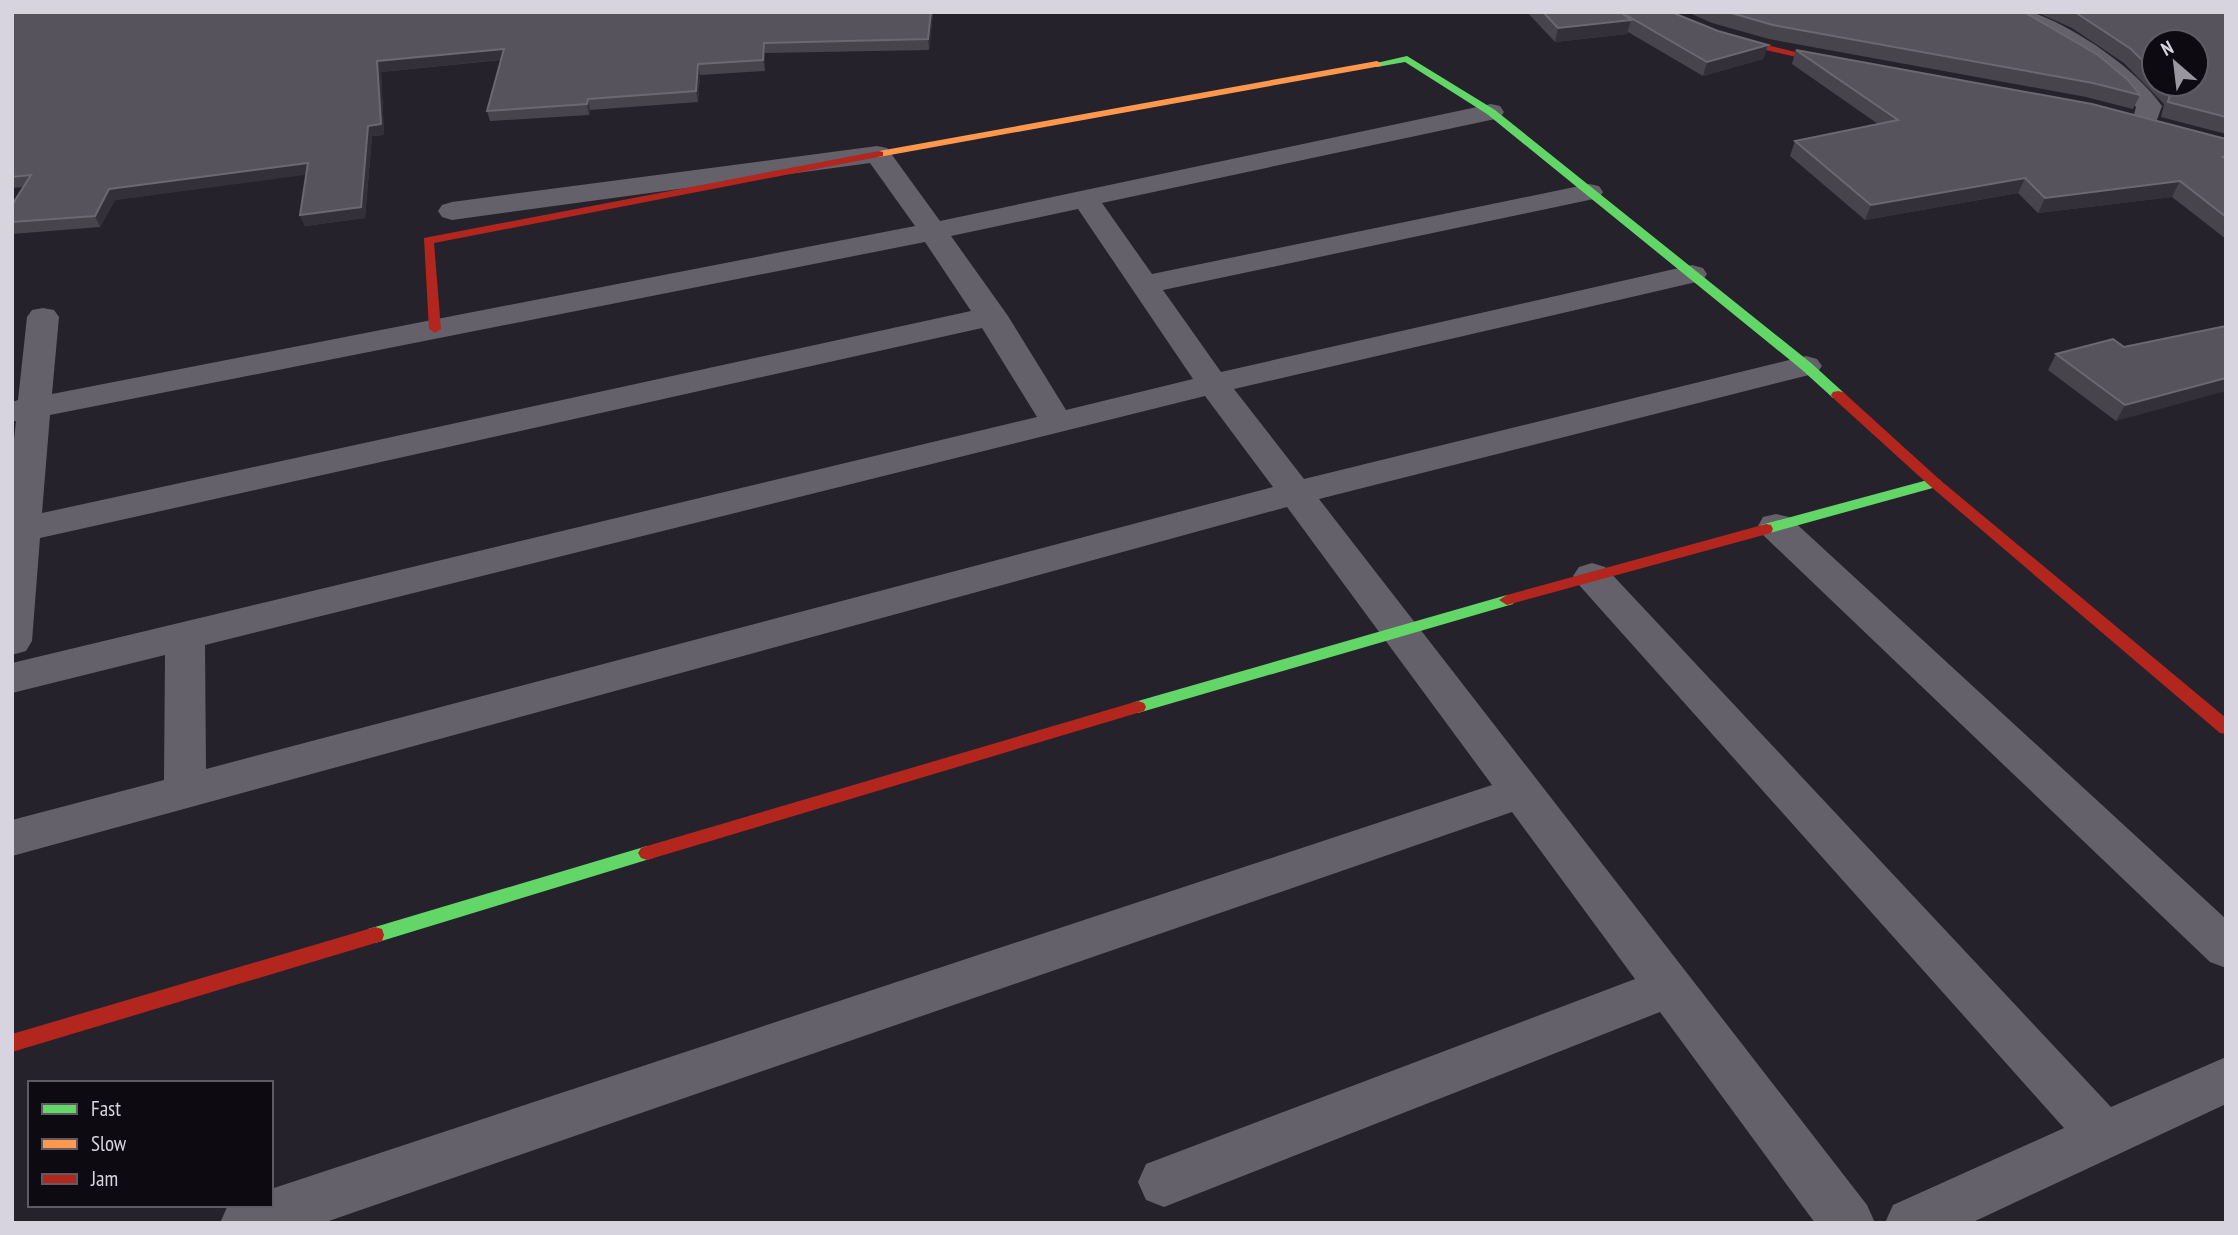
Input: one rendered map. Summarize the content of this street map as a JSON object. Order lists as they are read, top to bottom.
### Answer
{
  "legend": ["Fast", "Slow", "Jam"],
  "north": "top left"
}
